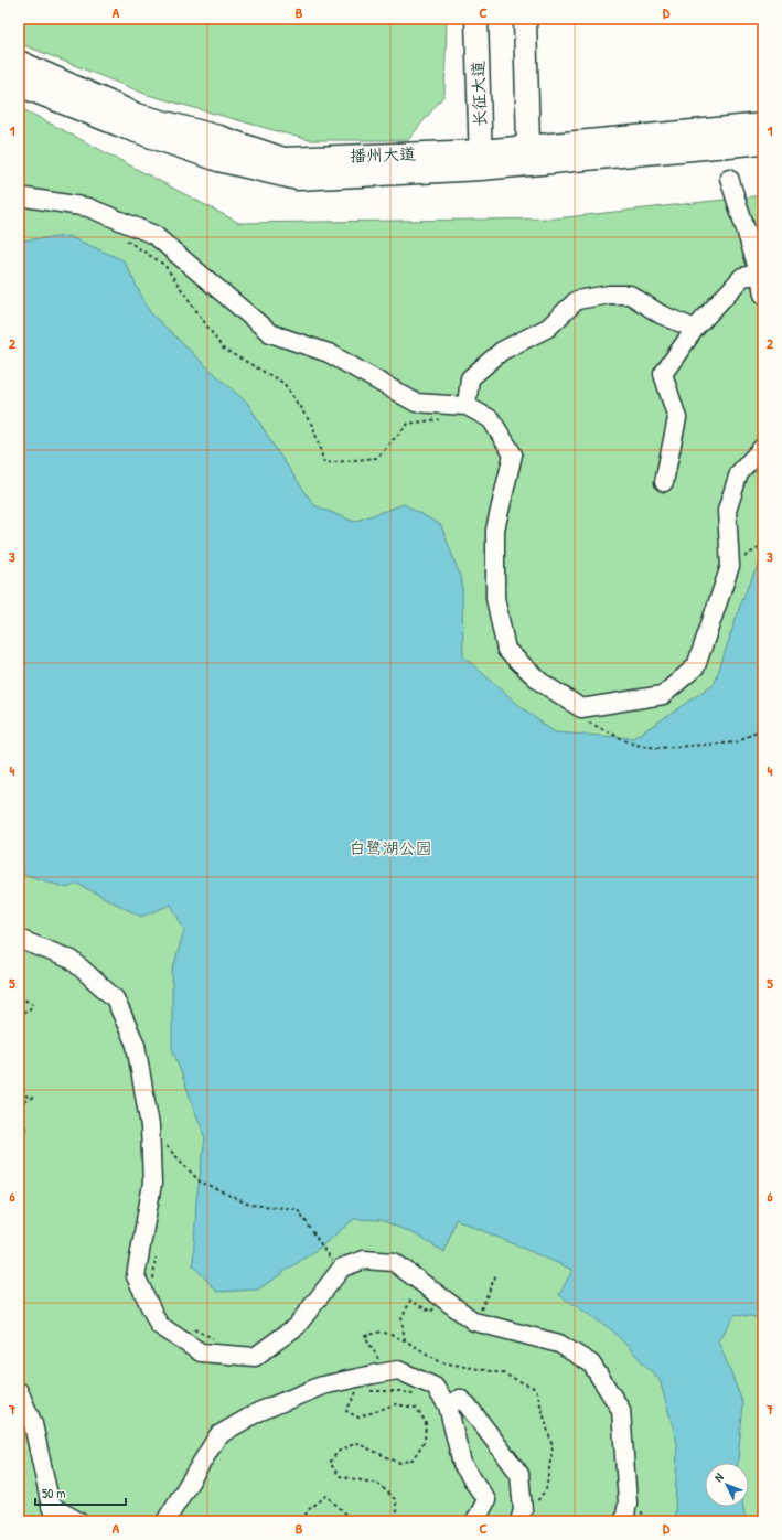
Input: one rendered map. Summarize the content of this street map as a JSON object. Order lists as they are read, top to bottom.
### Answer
{
  "streets": {
    "main road": ["长征大道", "播州大道"]
  },
  "crossings": [
    ["长征大道", "播州大道"]
  ],
  "parks": ["白鹭湖公园"],
  "scale_bar": "50 m",
  "north": "top left",
  "grid": {
    "columns": [
      "A",
      "B",
      "C",
      "D"
    ],
    "rows": [
      "1",
      "2",
      "3",
      "4",
      "5",
      "6",
      "7"
    ]
  }
}
